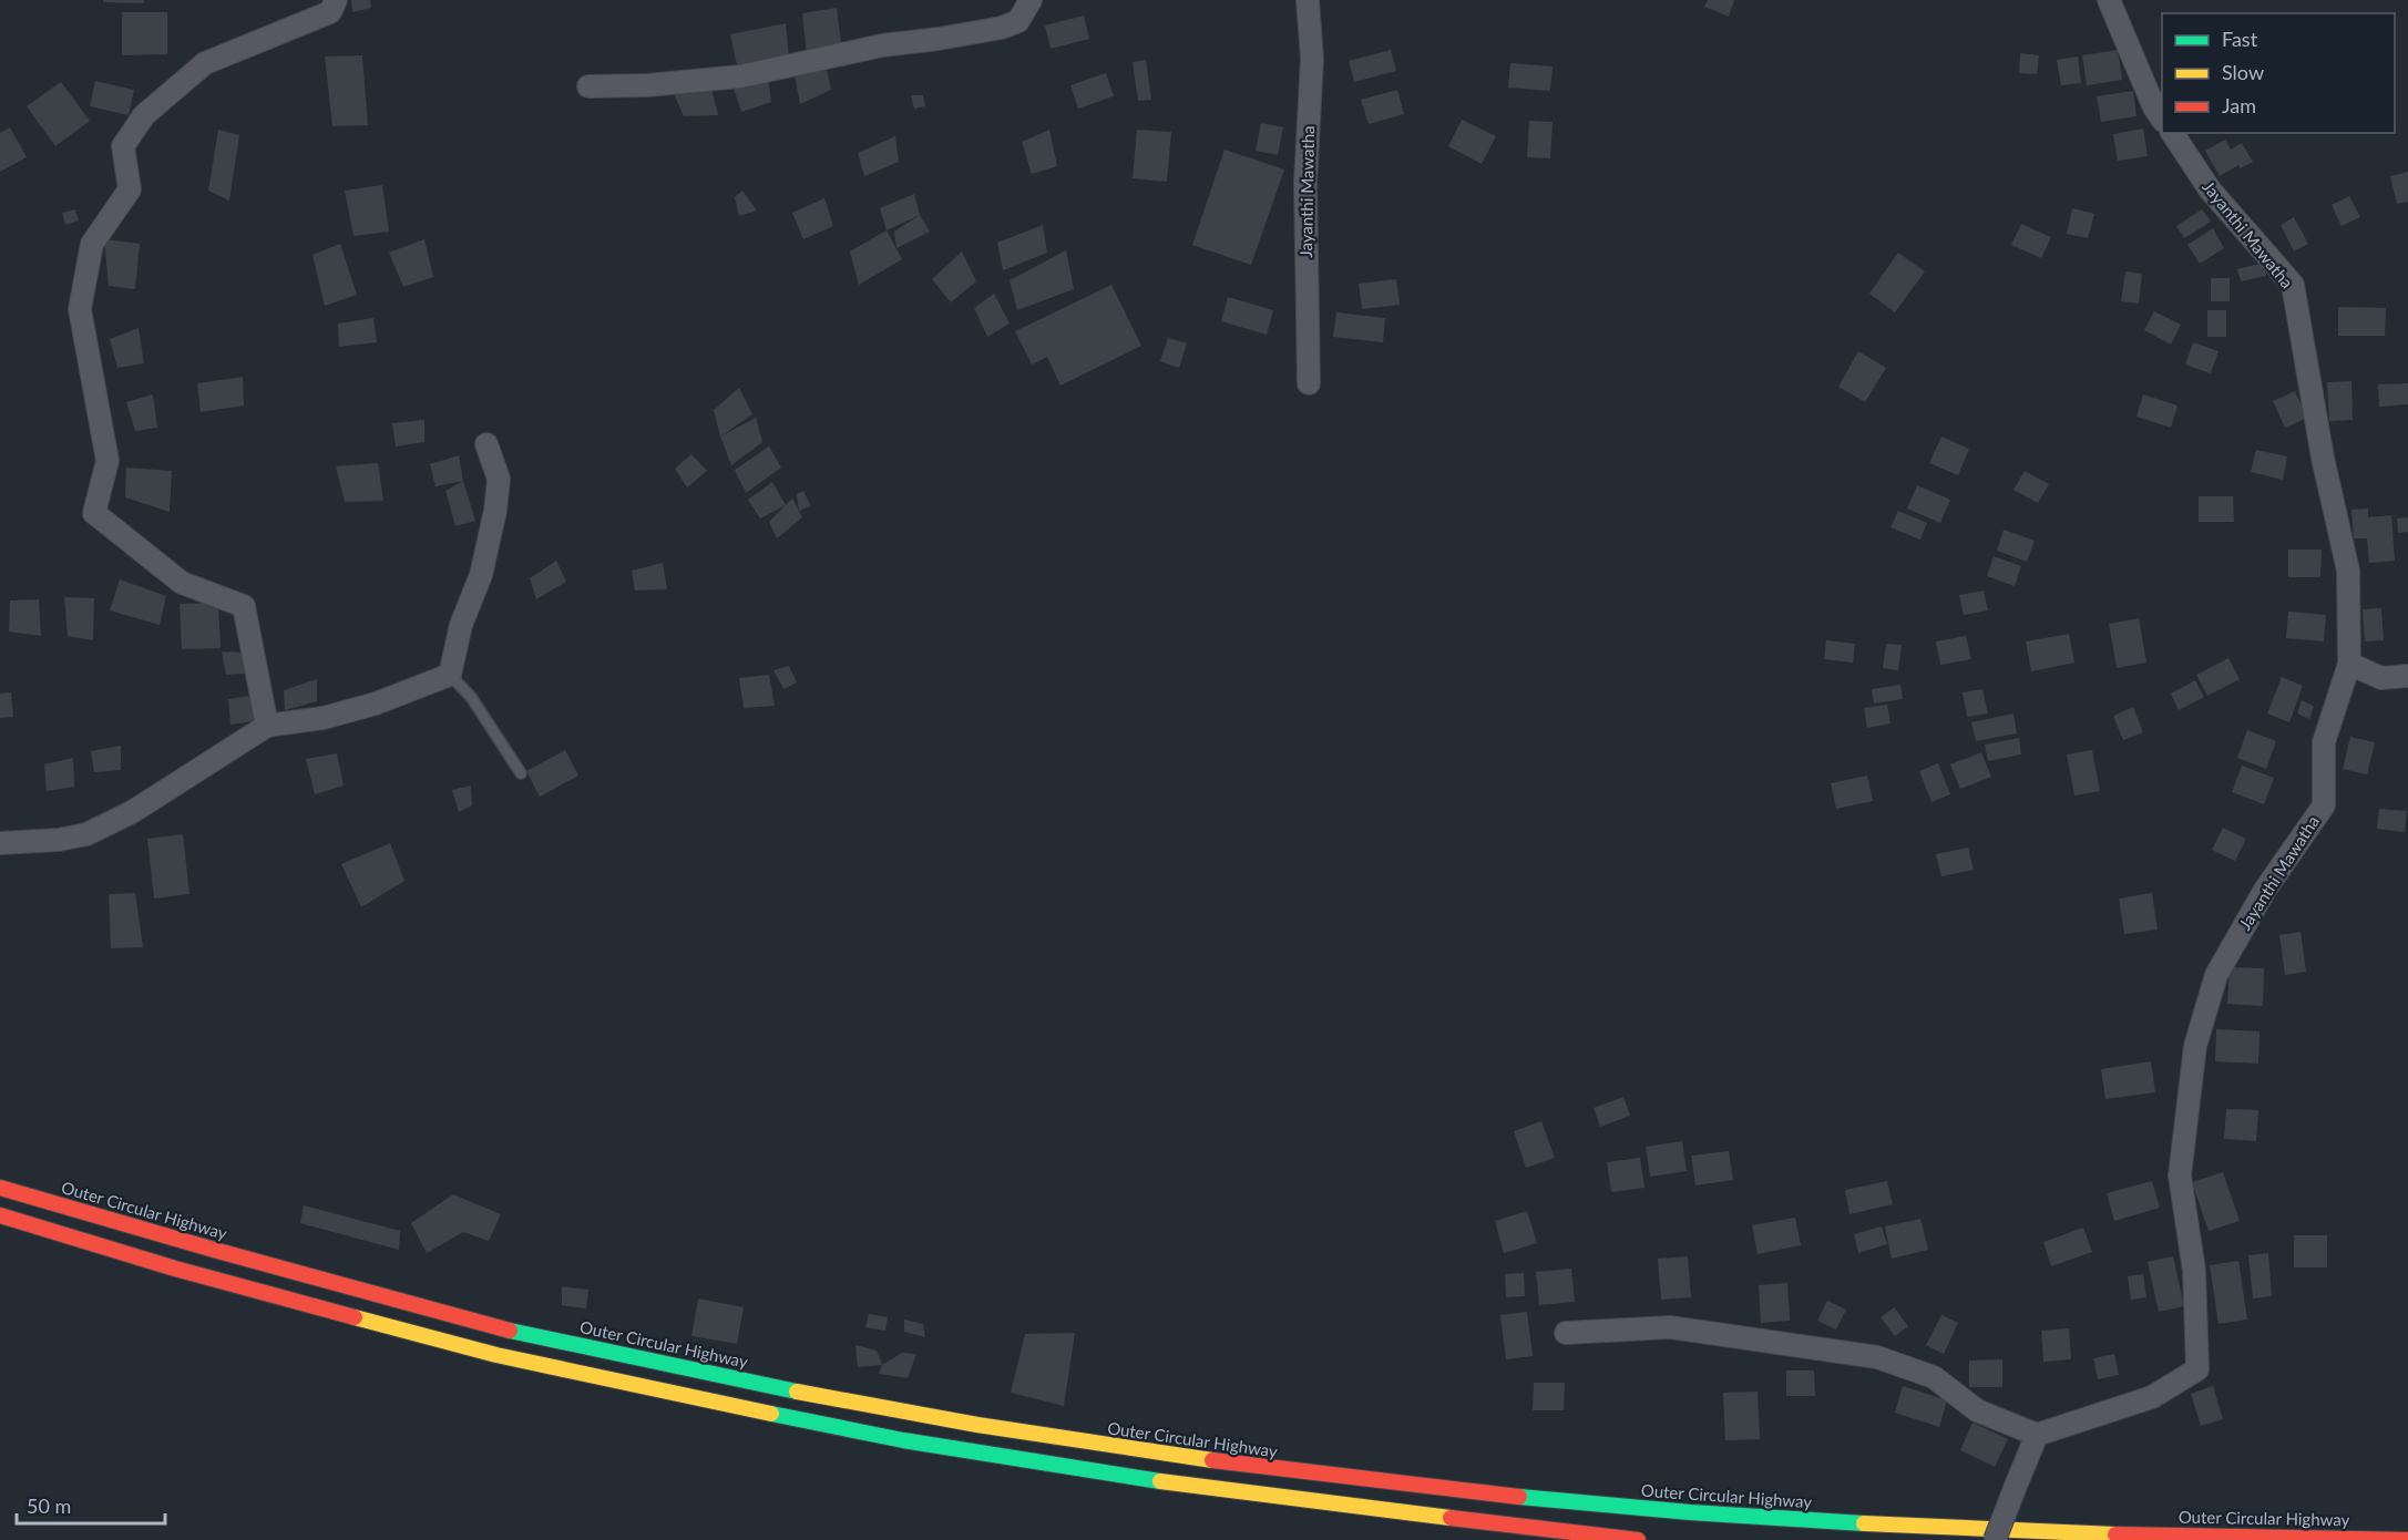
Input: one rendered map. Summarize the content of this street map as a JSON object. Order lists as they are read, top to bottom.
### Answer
{
  "streets": {
    "highway": ["Outer Circular Highway"],
    "street": ["Jayanthi Mawatha"]
  },
  "legend": ["Fast", "Slow", "Jam"],
  "scale_bar": "50 m"
}
